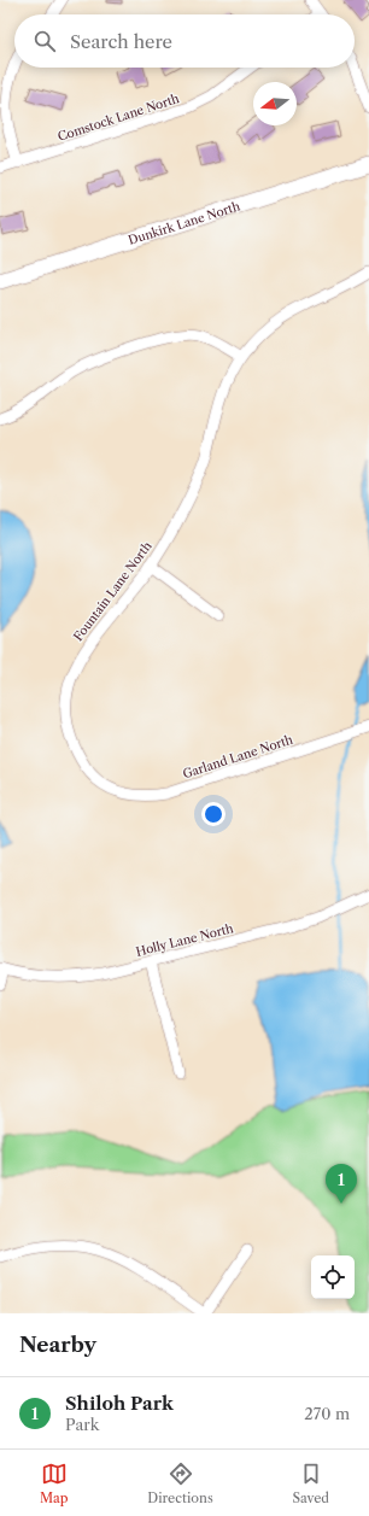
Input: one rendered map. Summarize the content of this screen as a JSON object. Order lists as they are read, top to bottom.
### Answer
{
  "streets": {
    "street": [
      "Comstock Lane North",
      "Dunkirk Lane North",
      "Fountain Lane North",
      "Garland Lane North",
      "Holly Lane North"
    ]
  },
  "crossings": [
    ["Fountain Lane North", "Garland Lane North"]
  ],
  "north": "left",
  "page": {
    "search": "Search here",
    "pins": "1",
    "heading": "Nearby",
    "list": [
      {
        "mark": "1",
        "name": "Shiloh Park",
        "note": "Park",
        "value": "270 m"
      }
    ],
    "nav": ["Map", "Directions", "Saved"]
  }
}
